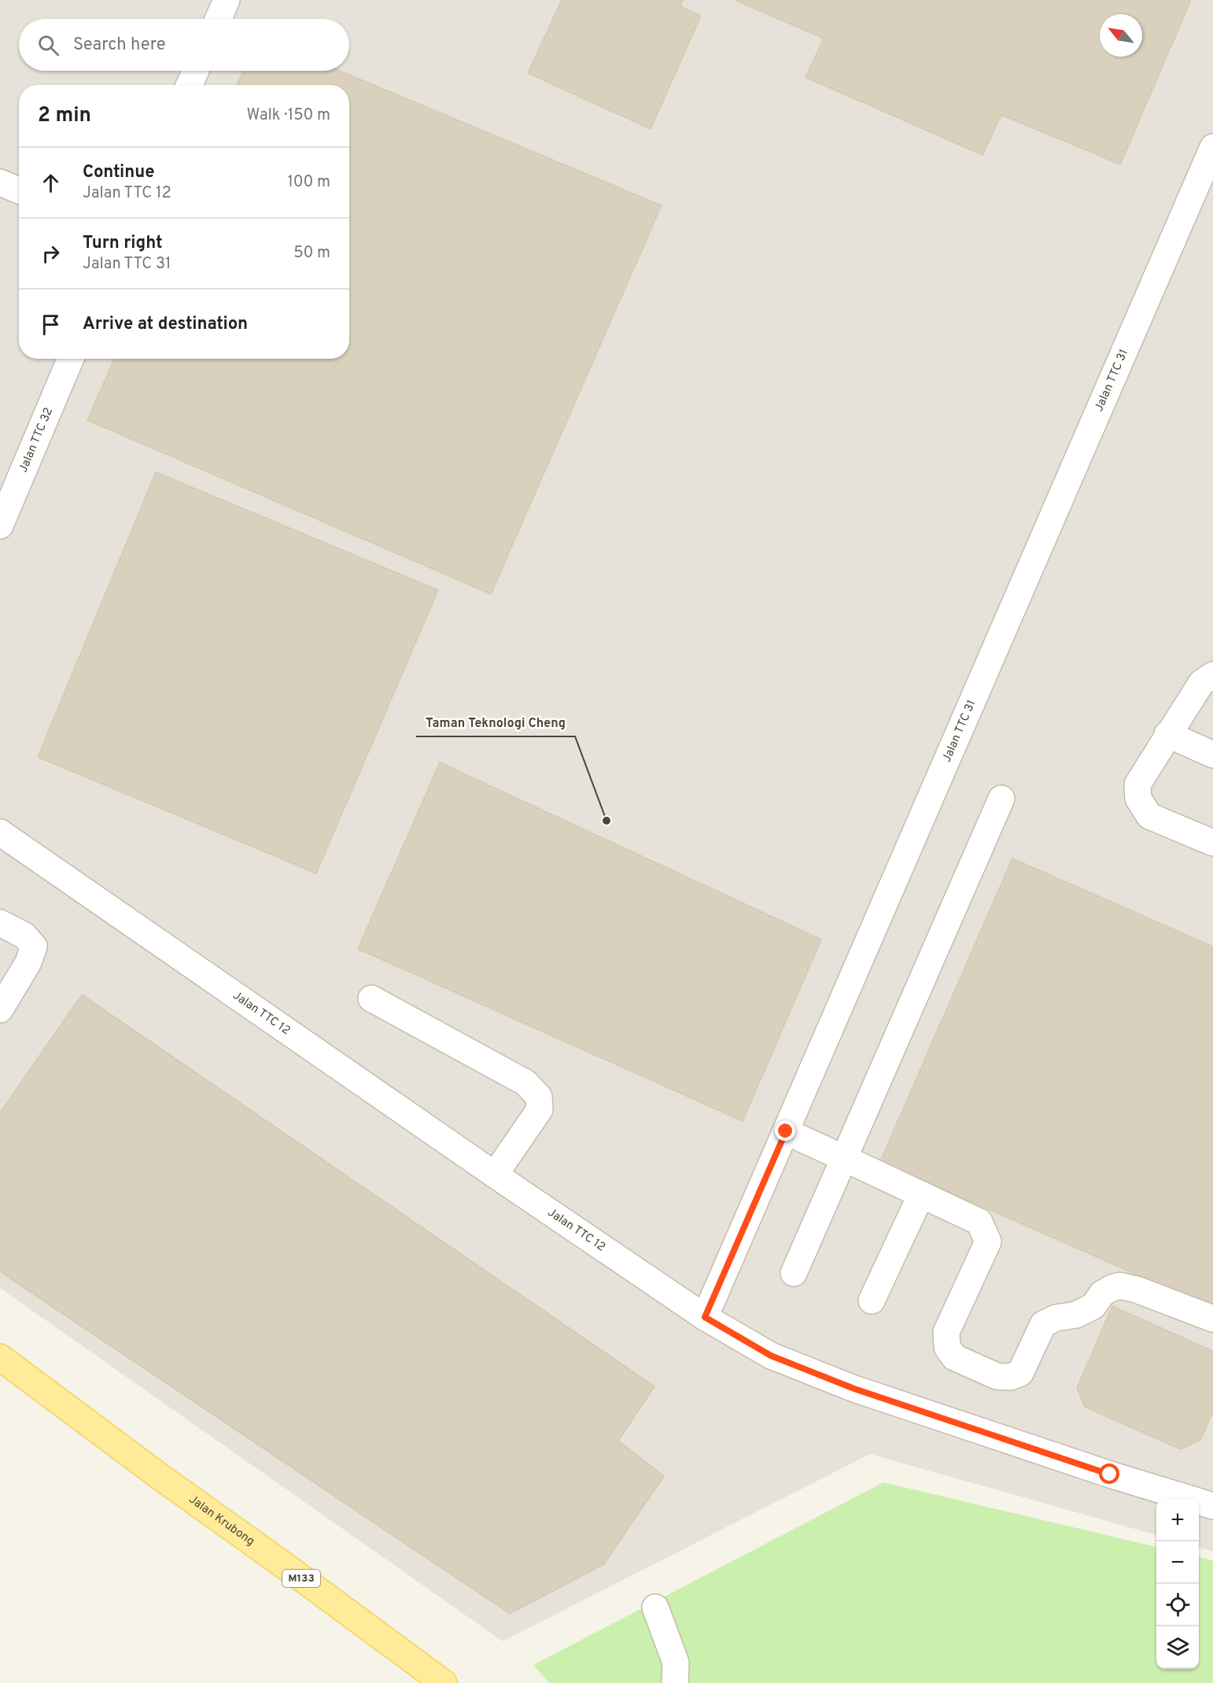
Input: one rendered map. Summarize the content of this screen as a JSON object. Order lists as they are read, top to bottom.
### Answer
{
  "streets": {
    "main road": ["Jalan Krubong", "M133"],
    "street": ["Jalan TTC 31", "Jalan TTC 32", "Jalan TTC 12"]
  },
  "crossings": [
    ["Jalan TTC 31", "Jalan TTC 12"]
  ],
  "places": ["Taman Teknologi Cheng"],
  "north": "top left",
  "page": {
    "search": "Search here",
    "heading": ["2 min", "Walk · 150 m"],
    "list": [
      ["Continue", "Jalan TTC 12", "100 m"],
      ["Turn right", "Jalan TTC 31", "50 m"],
      "Arrive at destination"
    ],
    "map_buttons": ["+", "−"]
  }
}
